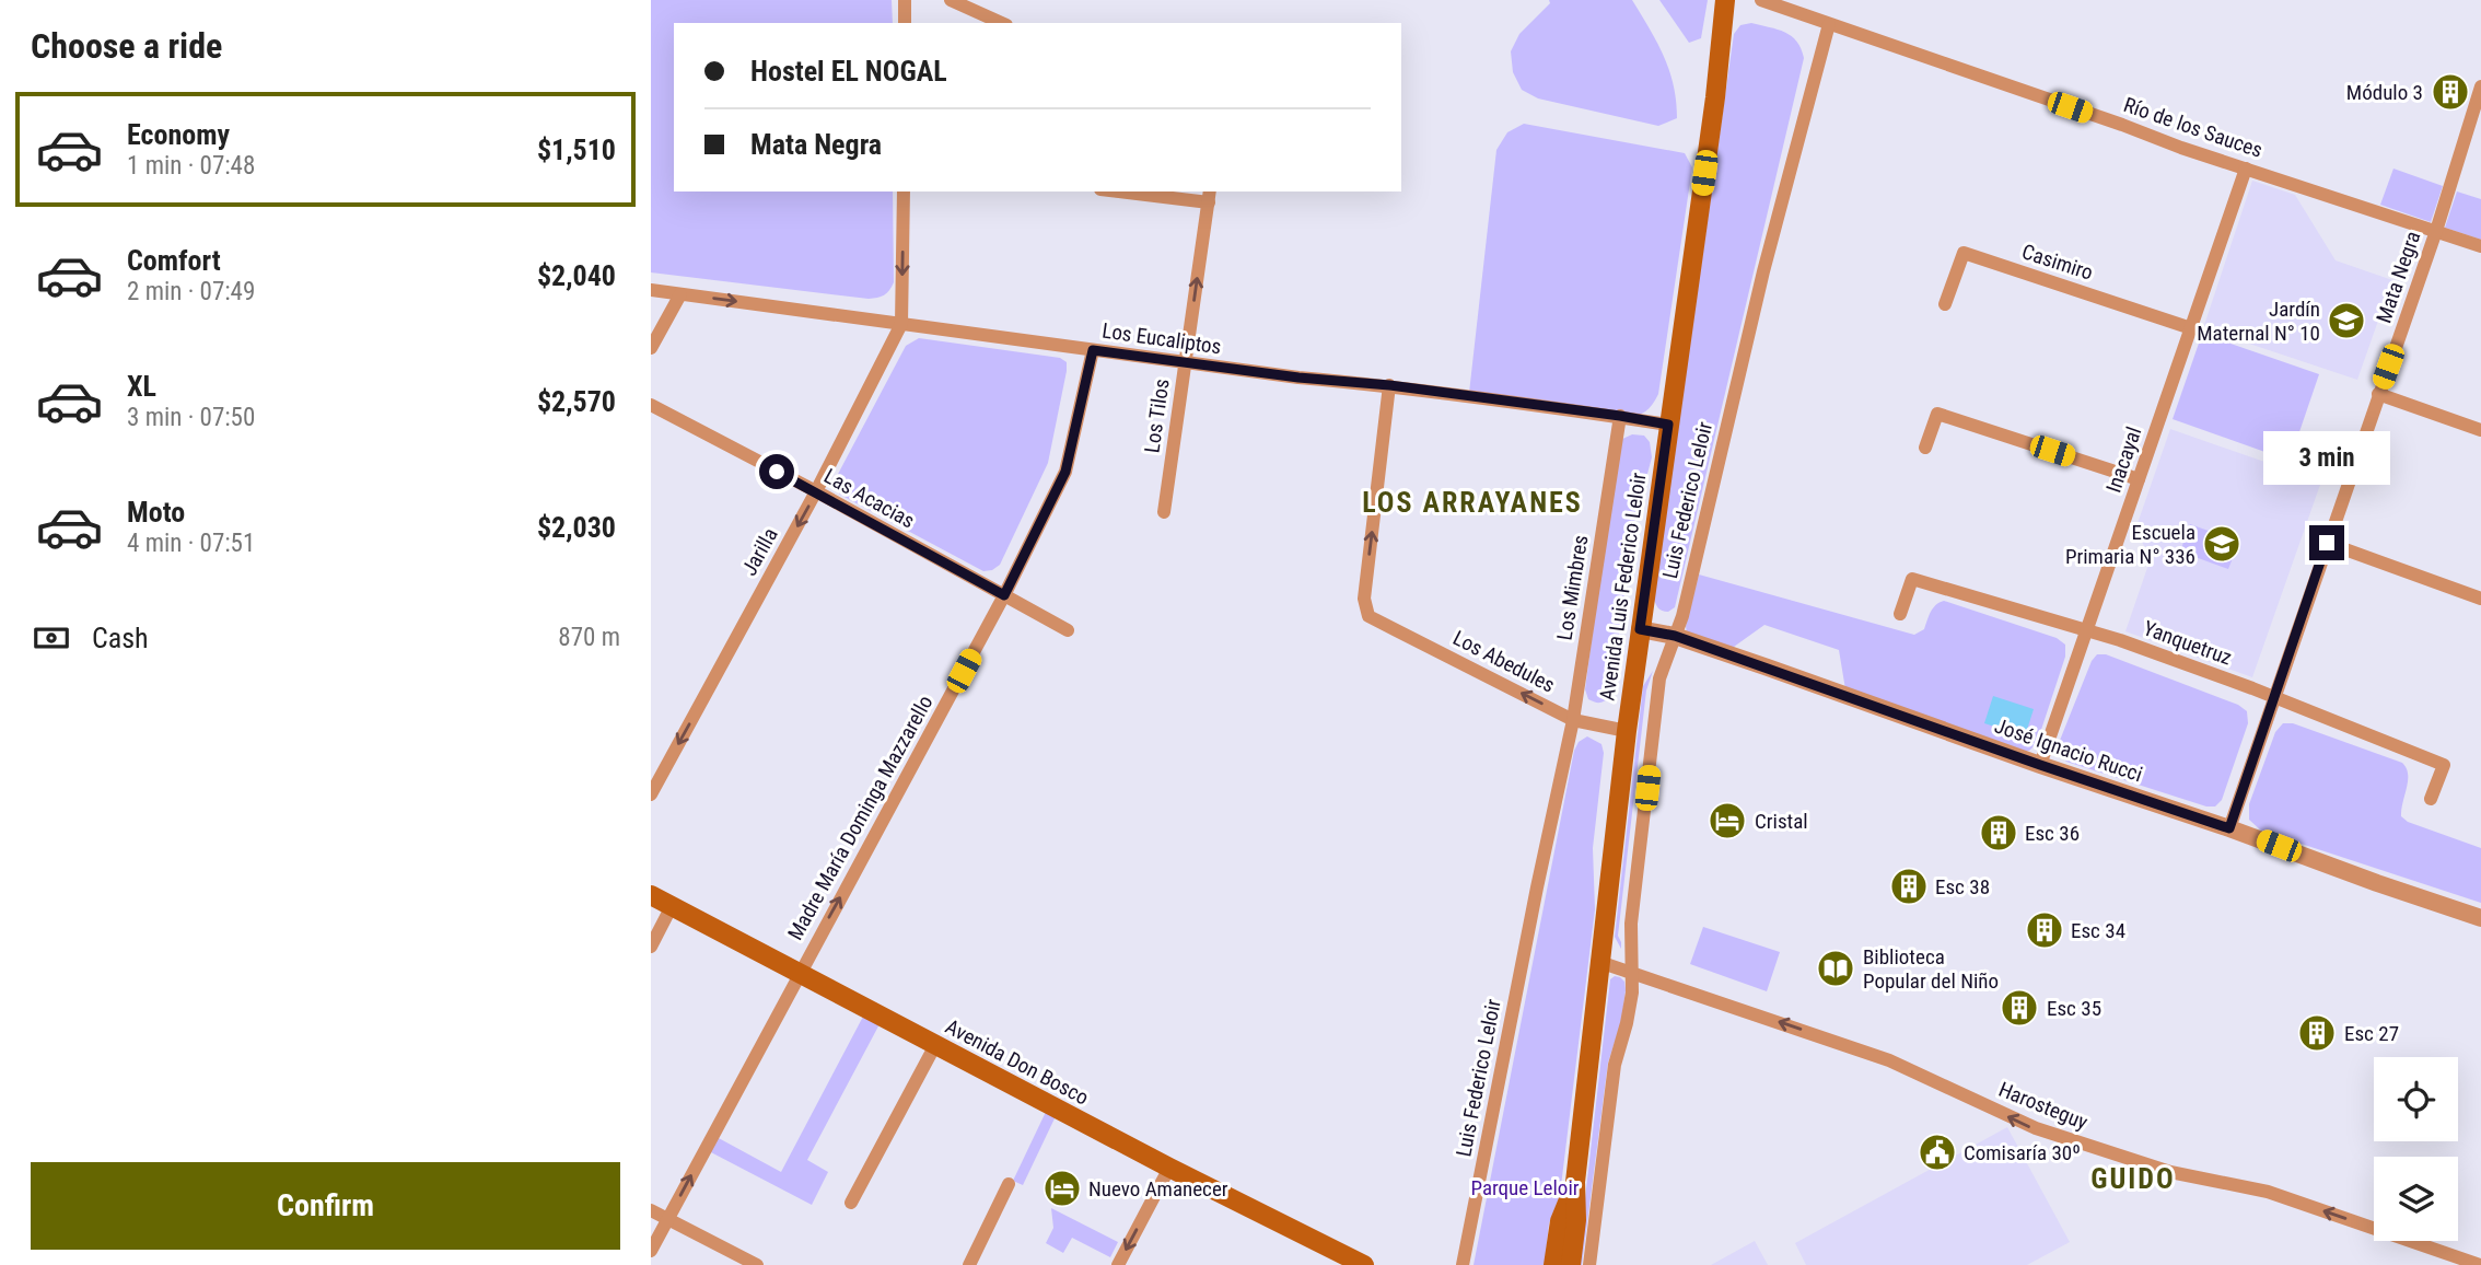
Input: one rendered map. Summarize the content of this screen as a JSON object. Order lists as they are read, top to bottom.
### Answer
{
  "streets": {
    "main road": ["Avenida Luis Federico Leloir", "Avenida Don Bosco"],
    "street": [
      "Río de los Sauces",
      "Casimiro",
      "Mata Negra",
      "Los Eucaliptos",
      "Los Tilos",
      "Inacayal",
      "Las Acacias",
      "Luis Federico Leloir",
      "Jarilla",
      "Los Mimbres",
      "Yanquetruz",
      "Los Abedules",
      "José Ignacio Rucci",
      "Madre María Dominga Mazzarello",
      "Harosteguy"
    ]
  },
  "crossings": [
    ["Río de los Sauces", "Mata Negra"],
    ["Río de los Sauces", "Inacayal"],
    ["Río de los Sauces", "Luis Federico Leloir"],
    ["Casimiro", "Inacayal"],
    ["Mata Negra", "Yanquetruz"],
    ["Mata Negra", "José Ignacio Rucci"],
    ["Los Eucaliptos", "Los Tilos"],
    ["Los Eucaliptos", "Jarilla"],
    ["Los Eucaliptos", "Avenida Luis Federico Leloir"],
    ["Los Eucaliptos", "Los Mimbres"],
    ["Los Eucaliptos", "Los Abedules"],
    ["Los Eucaliptos", "Madre María Dominga Mazzarello"],
    ["Inacayal", "Yanquetruz"],
    ["Inacayal", "José Ignacio Rucci"],
    ["Las Acacias", "Jarilla"],
    ["Las Acacias", "Madre María Dominga Mazzarello"],
    ["Luis Federico Leloir", "Los Mimbres"],
    ["Luis Federico Leloir", "Los Abedules"],
    ["Luis Federico Leloir", "José Ignacio Rucci"],
    ["Luis Federico Leloir", "Harosteguy"],
    ["Avenida Luis Federico Leloir", "Los Abedules"],
    ["Avenida Luis Federico Leloir", "José Ignacio Rucci"],
    ["Avenida Luis Federico Leloir", "Harosteguy"],
    ["Los Mimbres", "Los Abedules"],
    ["Madre María Dominga Mazzarello", "Avenida Don Bosco"]
  ],
  "one_way": [
    "Los Tilos",
    "Jarilla",
    "Los Abedules",
    "Madre María Dominga Mazzarello",
    "Harosteguy"
  ],
  "districts": ["LOS ARRAYANES", "GUIDO"],
  "parks": ["Parque Leloir"],
  "places": {
    "building": [
      "Módulo 3",
      "Esc 36",
      "Esc 38",
      "Esc 34",
      "Esc 35",
      "Esc 27"
    ],
    "school or university": ["Jardín Maternal N° 10", "Escuela Primaria N° 336"],
    "hotel": ["Cristal", "Nuevo Amanecer"],
    "library": ["Biblioteca Popular del Niño"],
    "public building": ["Comisaría 30º"]
  },
  "page": {
    "heading": "Choose a ride",
    "banner": ["Hostel EL NOGAL", "Mata Negra"],
    "list": [
      {
        "name": "Economy",
        "note": "1 min · 07:48",
        "value": "$1,510"
      },
      {
        "name": "Comfort",
        "note": "2 min · 07:49",
        "value": "$2,040"
      },
      {
        "name": "XL",
        "note": "3 min · 07:50",
        "value": "$2,570"
      },
      {
        "name": "Moto",
        "note": "4 min · 07:51",
        "value": "$2,030"
      }
    ],
    "bubble": "3 min",
    "pay": ["Cash", "870 m"],
    "buttons": "Confirm"
  }
}
